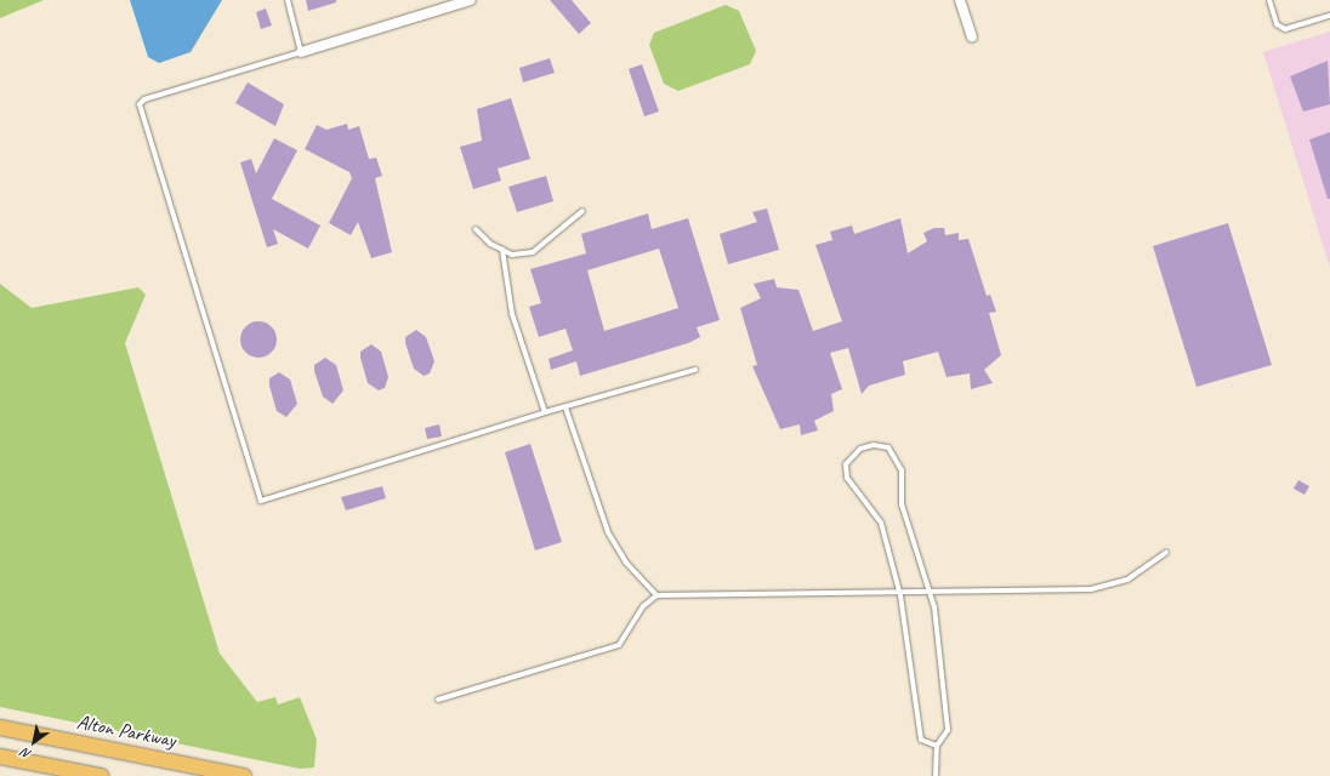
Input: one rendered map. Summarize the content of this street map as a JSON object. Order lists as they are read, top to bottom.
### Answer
{
  "streets": {
    "main road": ["Alton Parkway"]
  },
  "north": "bottom left"
}
